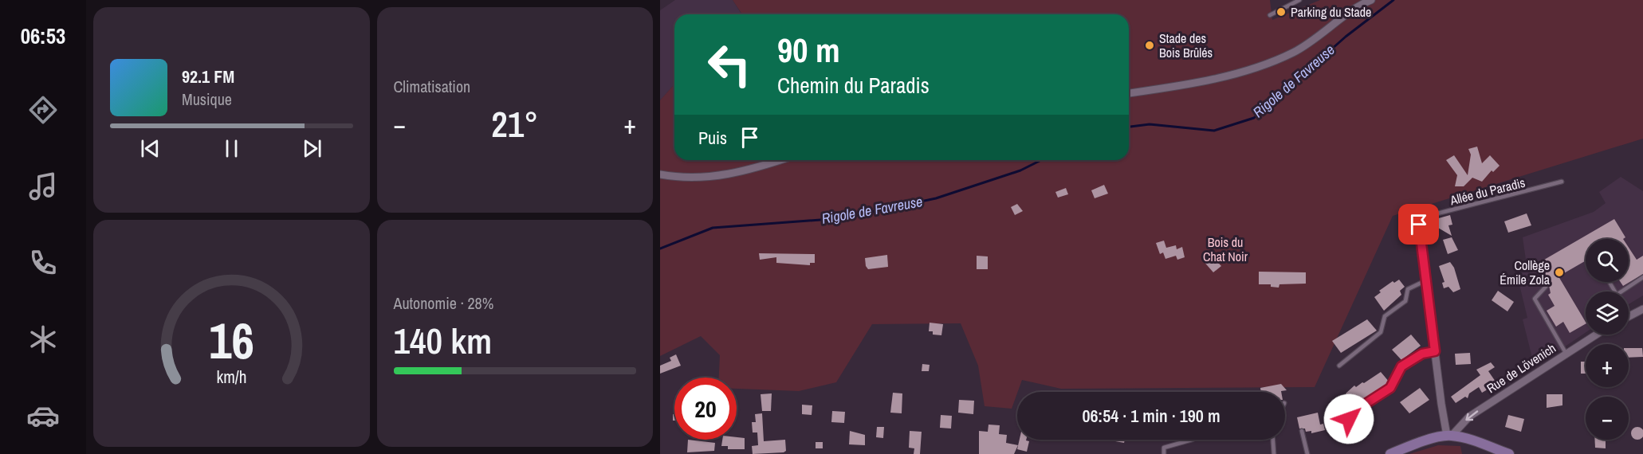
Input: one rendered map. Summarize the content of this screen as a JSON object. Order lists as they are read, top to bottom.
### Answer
{
  "streets": {
    "street": ["Rue de Lövenich"],
    "lane": ["Allée du Paradis"]
  },
  "one_way": ["Rue de Lövenich"],
  "water": ["Rigole de Favreuse"],
  "parks": ["Bois du Chat Noir"],
  "places": ["Parking du Stade", "Stade des Bois Brûlés", "Collège Émile Zola"],
  "page": {
    "tabs": "06:53",
    "tile": [
      "Climatisation",
      ["Autonomie · 28%", "140 km"]
    ],
    "turn": ["90 m", "Chemin du Paradis"],
    "song": ["92.1 FM", "Musique"],
    "heat": ["−", "21°", "+"],
    "then": "Puis",
    "map_buttons": ["+", "−"],
    "limit": "20",
    "trip": "06:54 · 1 min · 190 m",
    "gauge": ["16", "km/h"]
  }
}
